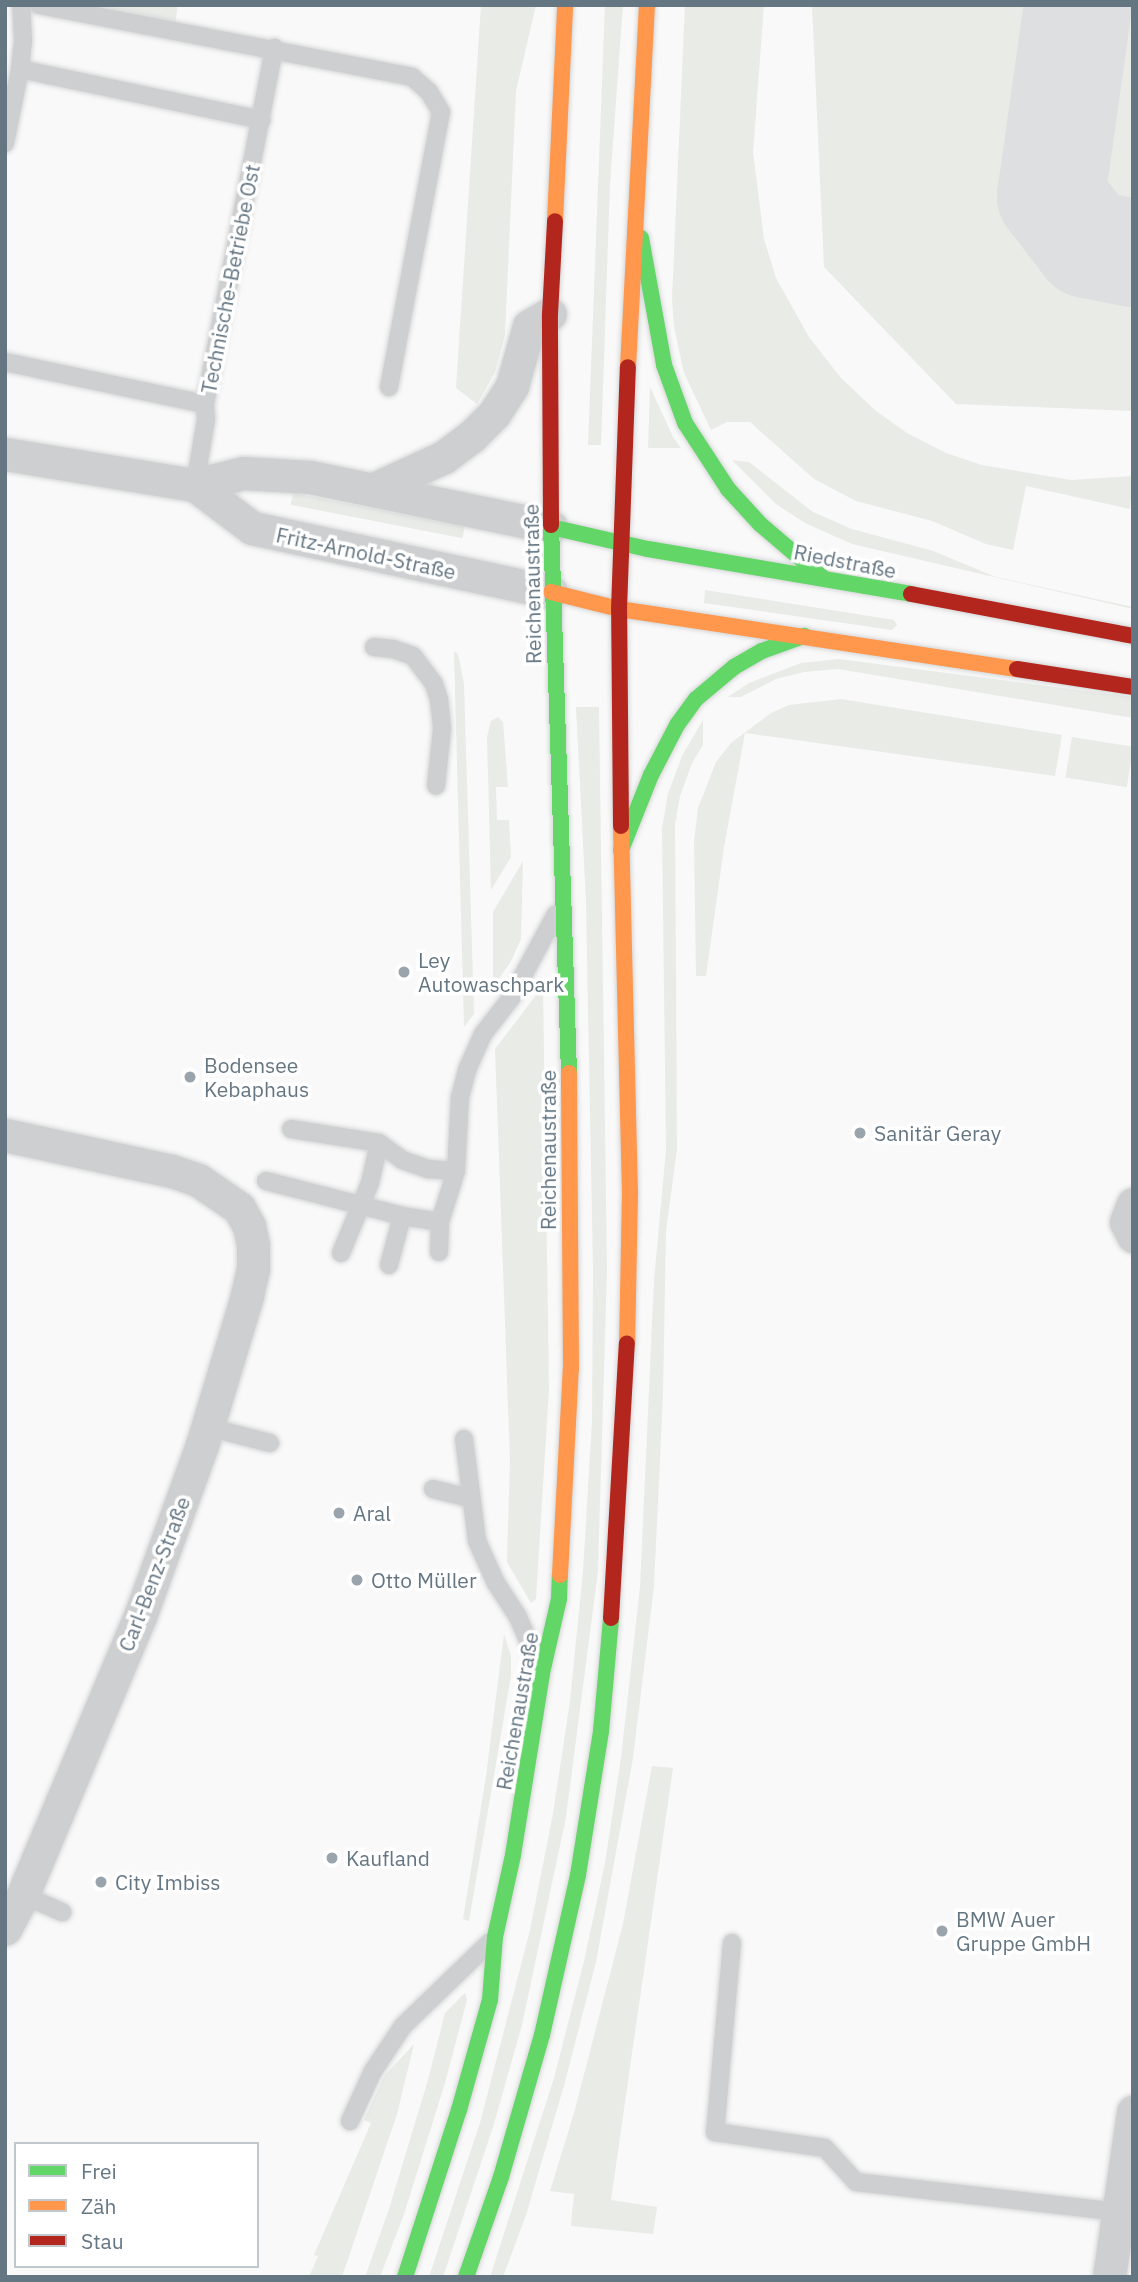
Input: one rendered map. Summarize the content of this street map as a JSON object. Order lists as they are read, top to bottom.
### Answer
{
  "streets": {
    "main road": ["Riedstraße", "Reichenaustraße"],
    "street": ["Fritz-Arnold-Straße", "Carl-Benz-Straße"],
    "lane": ["Technische-Betriebe Ost"]
  },
  "crossings": [
    ["Fritz-Arnold-Straße", "Riedstraße"],
    ["Fritz-Arnold-Straße", "Reichenaustraße"],
    ["Riedstraße", "Reichenaustraße"]
  ],
  "places": [
    "Ley Autowaschpark",
    "Bodensee Kebaphaus",
    "Sanitär Geray",
    "Aral",
    "Otto Müller",
    "Kaufland",
    "City Imbiss",
    "BMW Auer Gruppe GmbH"
  ],
  "legend": ["Frei", "Zäh", "Stau"]
}
